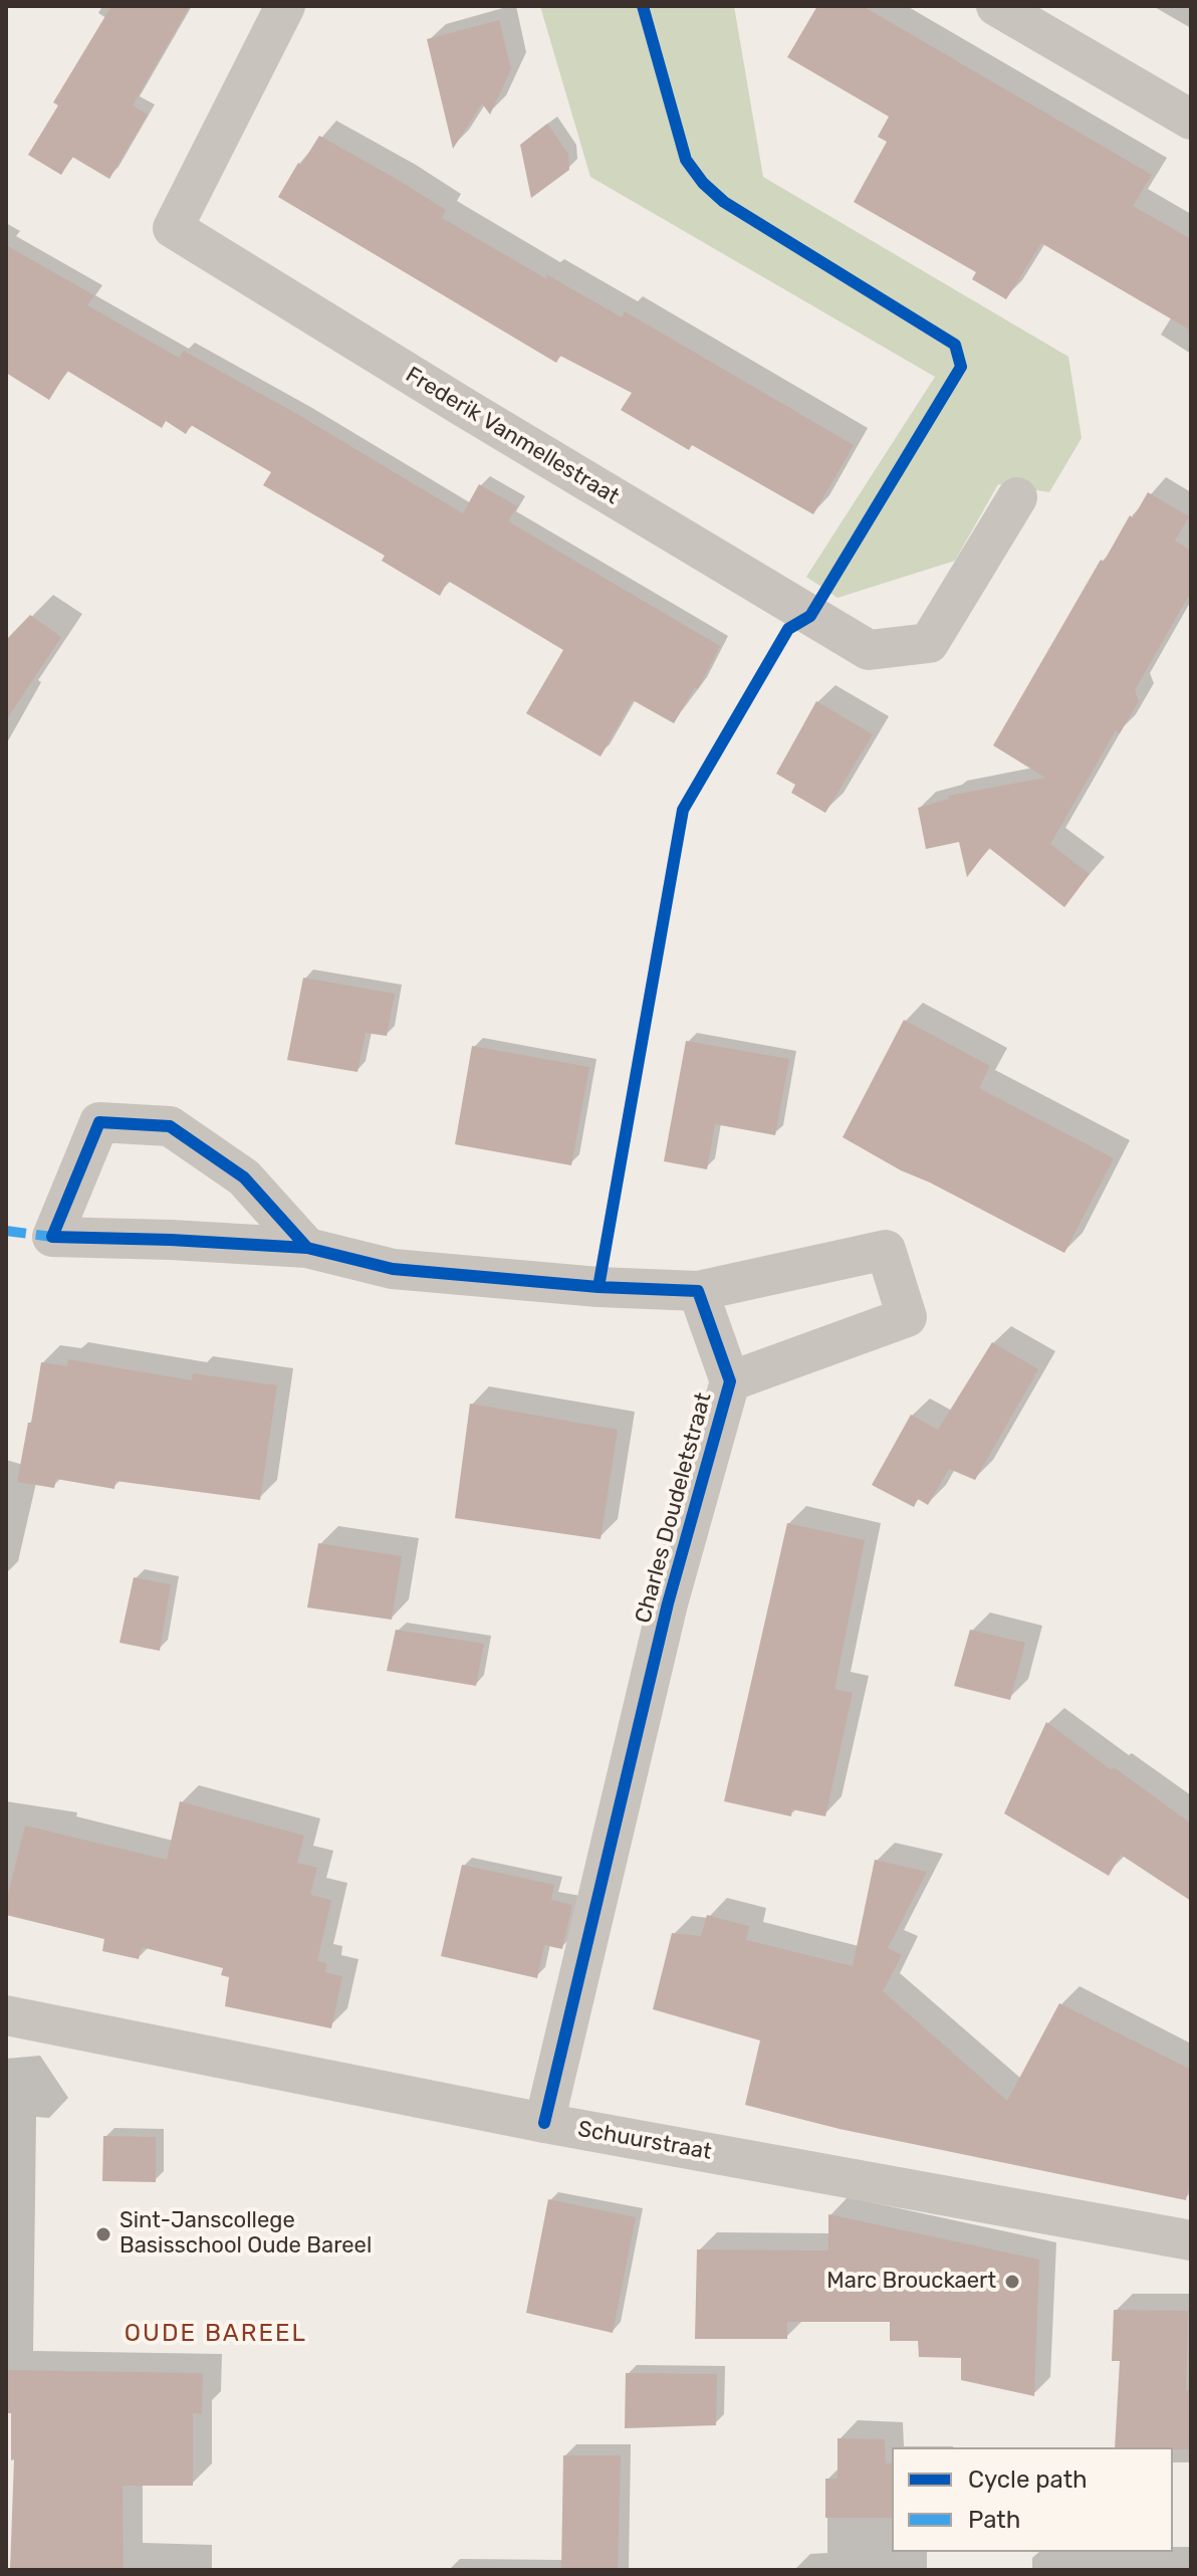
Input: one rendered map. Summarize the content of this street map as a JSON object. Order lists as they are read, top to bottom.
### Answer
{
  "streets": {
    "street": ["Frederik Vanmellestraat", "Charles Doudeletstraat", "Schuurstraat"]
  },
  "crossings": [
    ["Charles Doudeletstraat", "Schuurstraat"]
  ],
  "districts": ["OUDE BAREEL"],
  "places": ["Sint-Janscollege Basisschool Oude Bareel", "Marc Brouckaert"],
  "legend": ["Cycle path", "Path"]
}
